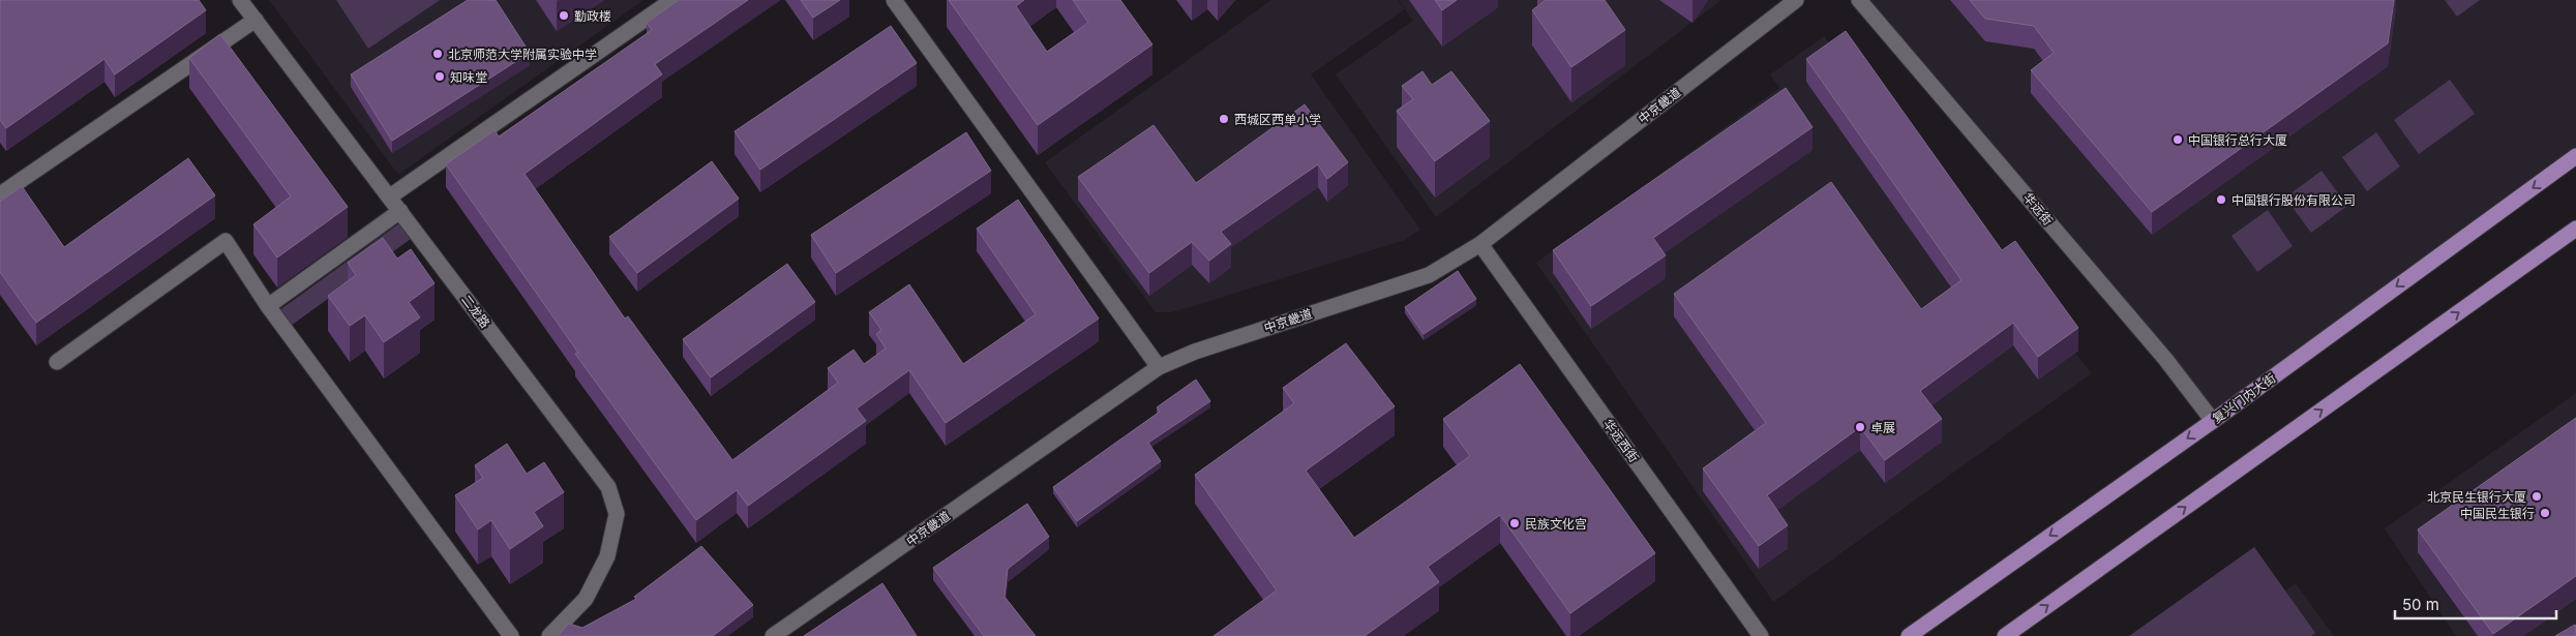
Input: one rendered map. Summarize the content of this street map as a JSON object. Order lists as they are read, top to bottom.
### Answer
{
  "streets": {
    "highway": ["复兴门内大街"],
    "street": [
      "中京畿道",
      "华远街",
      "二龙路",
      "华远西街"
    ]
  },
  "crossings": [
    ["中京畿道", "华远西街"],
    ["华远街", "复兴门内大街"]
  ],
  "places": [
    "勤政楼",
    "北京师范大学附属实验中学",
    "知味堂",
    "西城区西单小学",
    "中国银行总行大厦",
    "中国银行股份有限公司",
    "卓展",
    "北京民生银行大厦",
    "中国民生银行",
    "民族文化宫"
  ],
  "scale_bar": "50 m"
}
